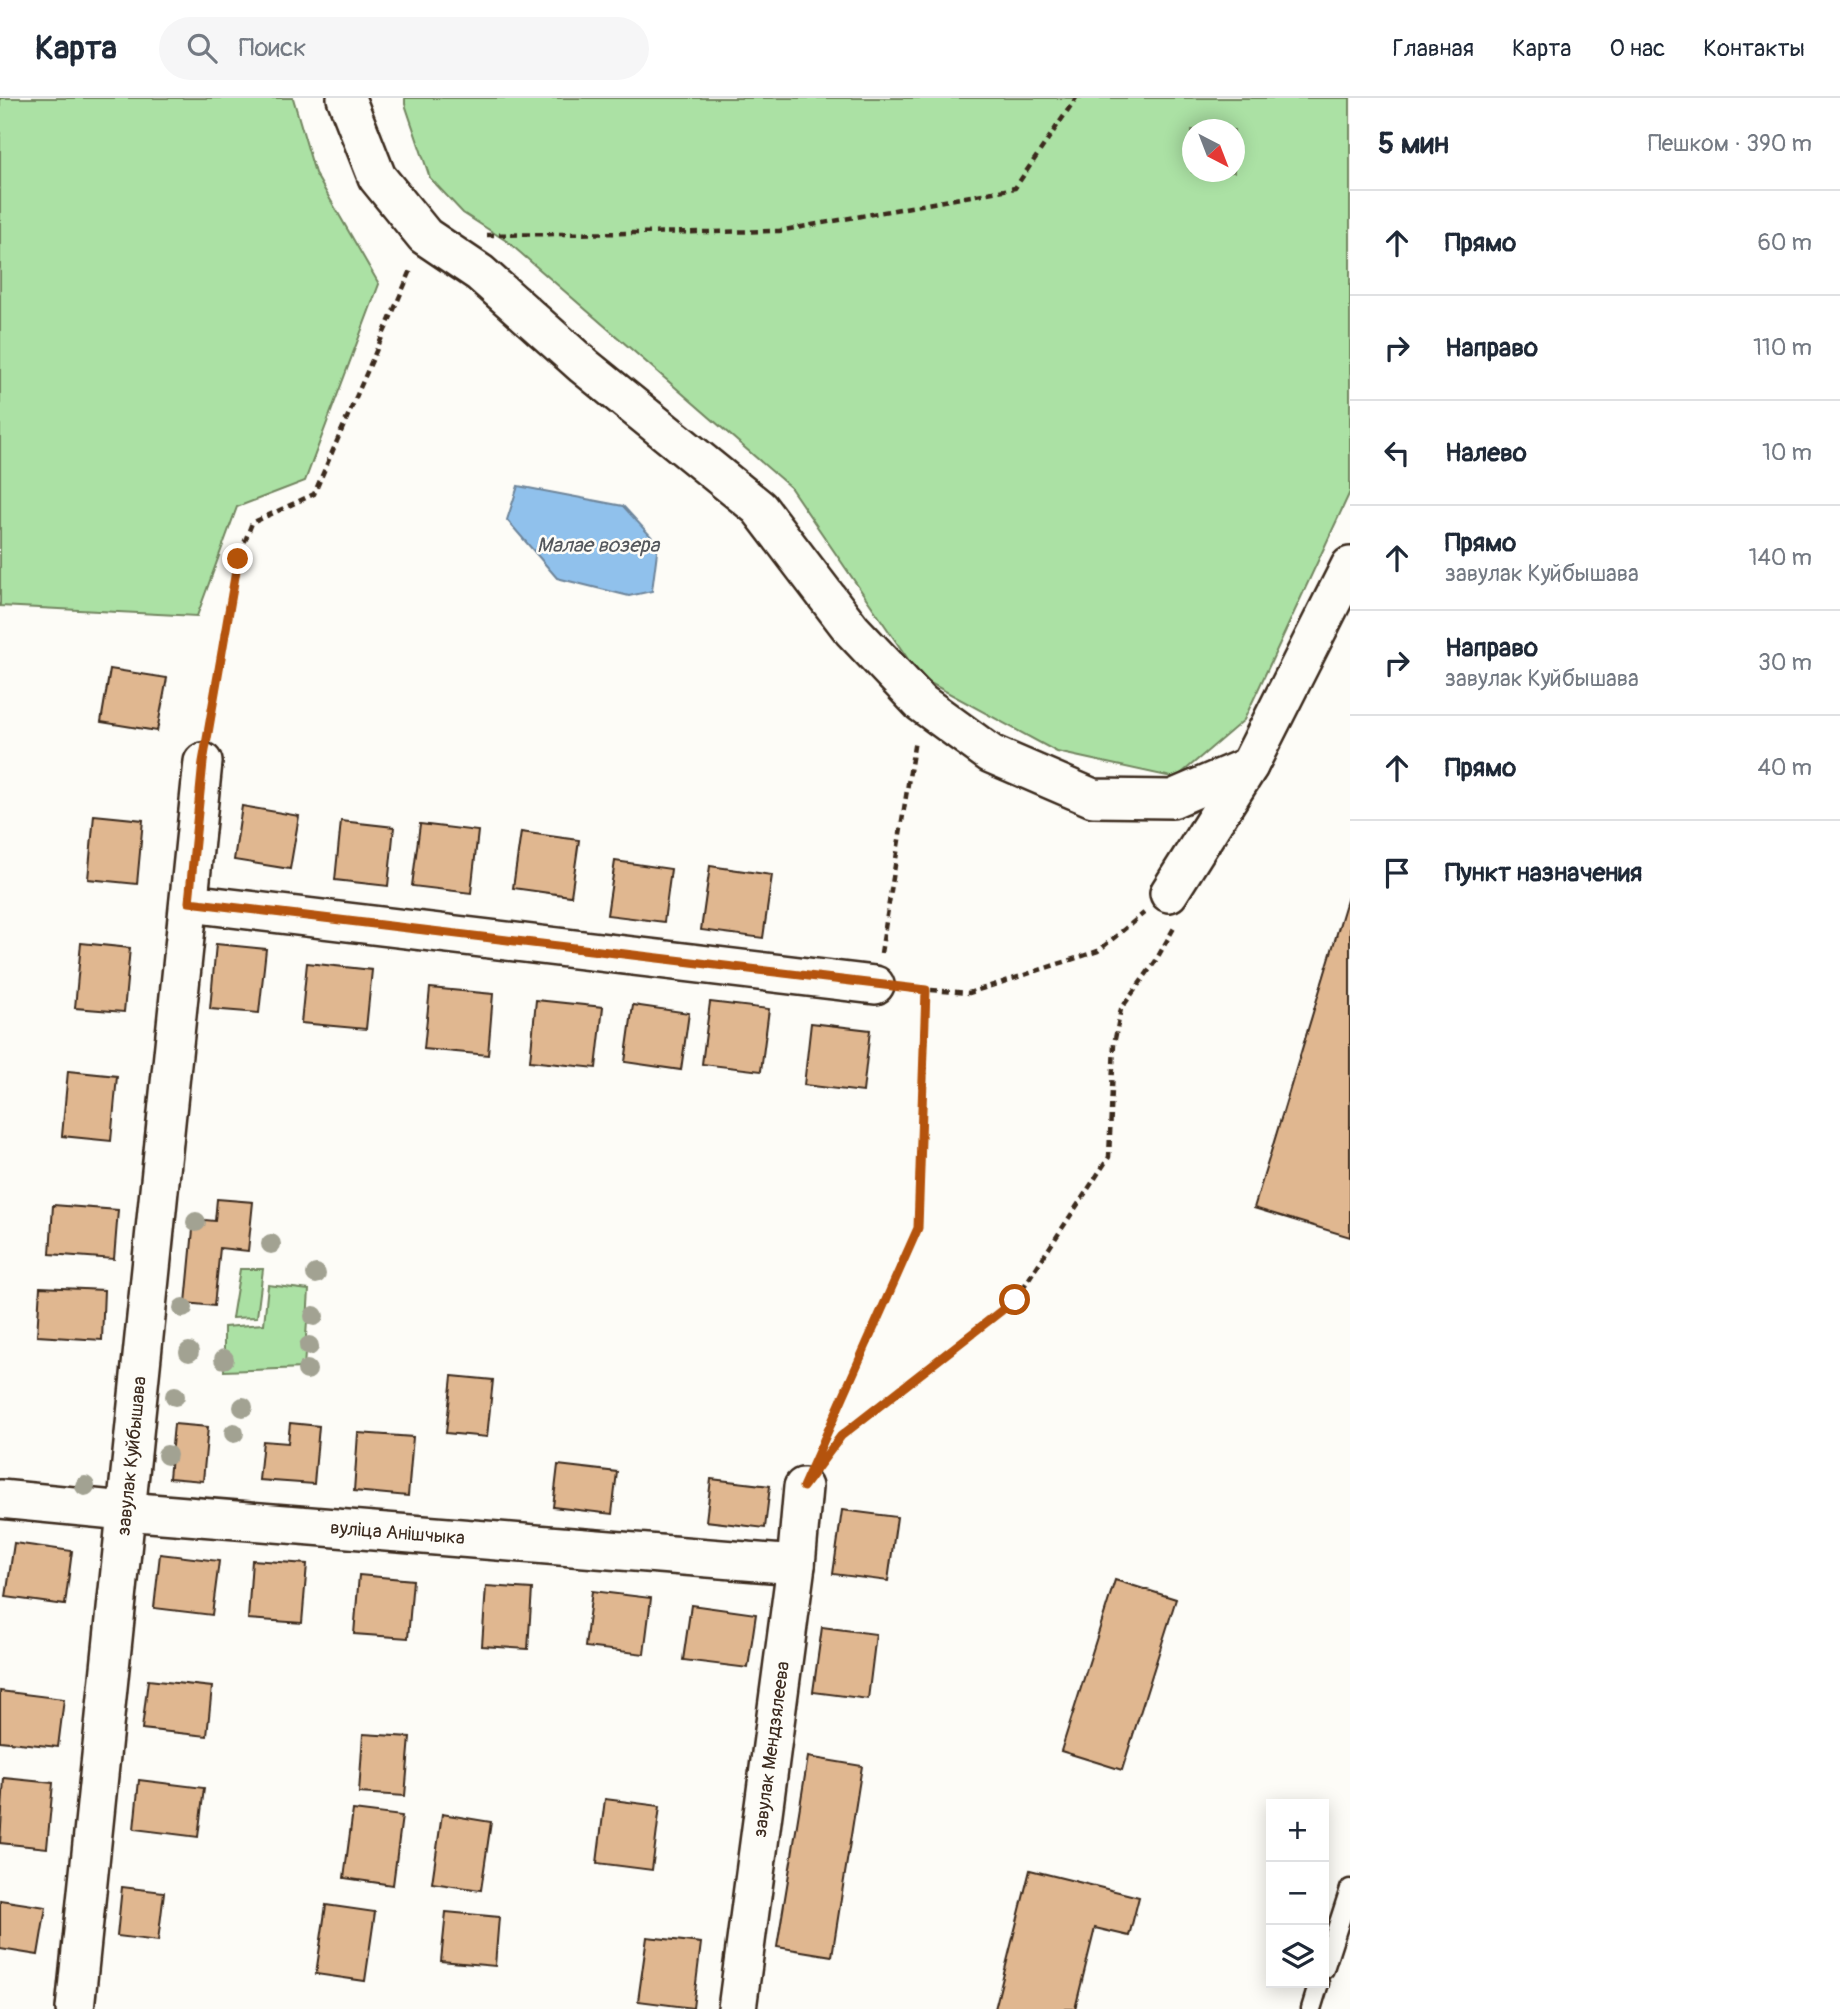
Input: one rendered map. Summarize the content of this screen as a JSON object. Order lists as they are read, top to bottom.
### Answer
{
  "streets": {
    "street": ["завулак Куйбышава", "вуліца Анішчыка", "завулак Мендзялеева"]
  },
  "crossings": [
    ["завулак Куйбышава", "вуліца Анішчыка"],
    ["вуліца Анішчыка", "завулак Мендзялеева"]
  ],
  "water": ["Малае возера"],
  "north": "bottom right",
  "page": {
    "header": "Карта",
    "search": "Поиск",
    "nav": [
      "Главная",
      "Карта",
      "О нас",
      "Контакты"
    ],
    "heading": ["5 мин", "Пешком · 390 m"],
    "list": [
      ["Прямо", "60 m"],
      ["Направо", "110 m"],
      ["Налево", "10 m"],
      ["Прямо", "завулак Куйбышава", "140 m"],
      ["Направо", "завулак Куйбышава", "30 m"],
      ["Прямо", "40 m"],
      "Пункт назначения"
    ],
    "map_buttons": ["+", "−"]
  }
}
